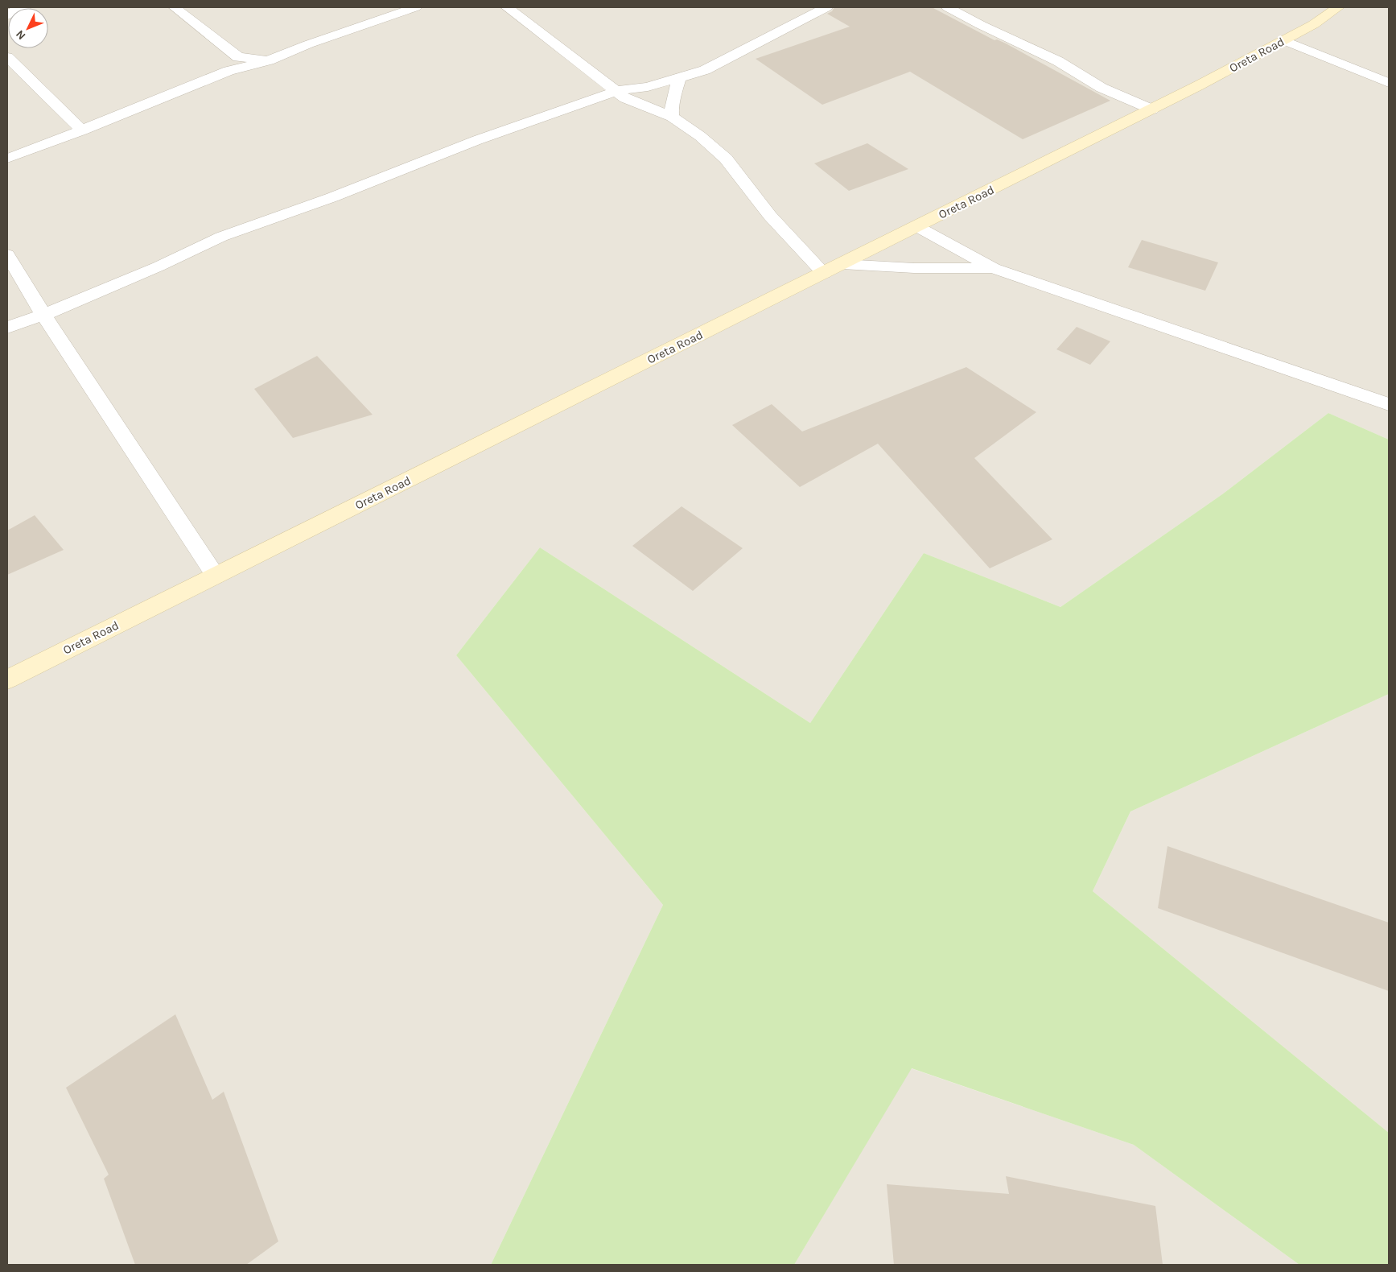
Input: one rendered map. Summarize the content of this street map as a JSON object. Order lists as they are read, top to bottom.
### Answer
{
  "streets": {
    "street": ["Oreta Road"]
  },
  "north": "bottom left"
}
